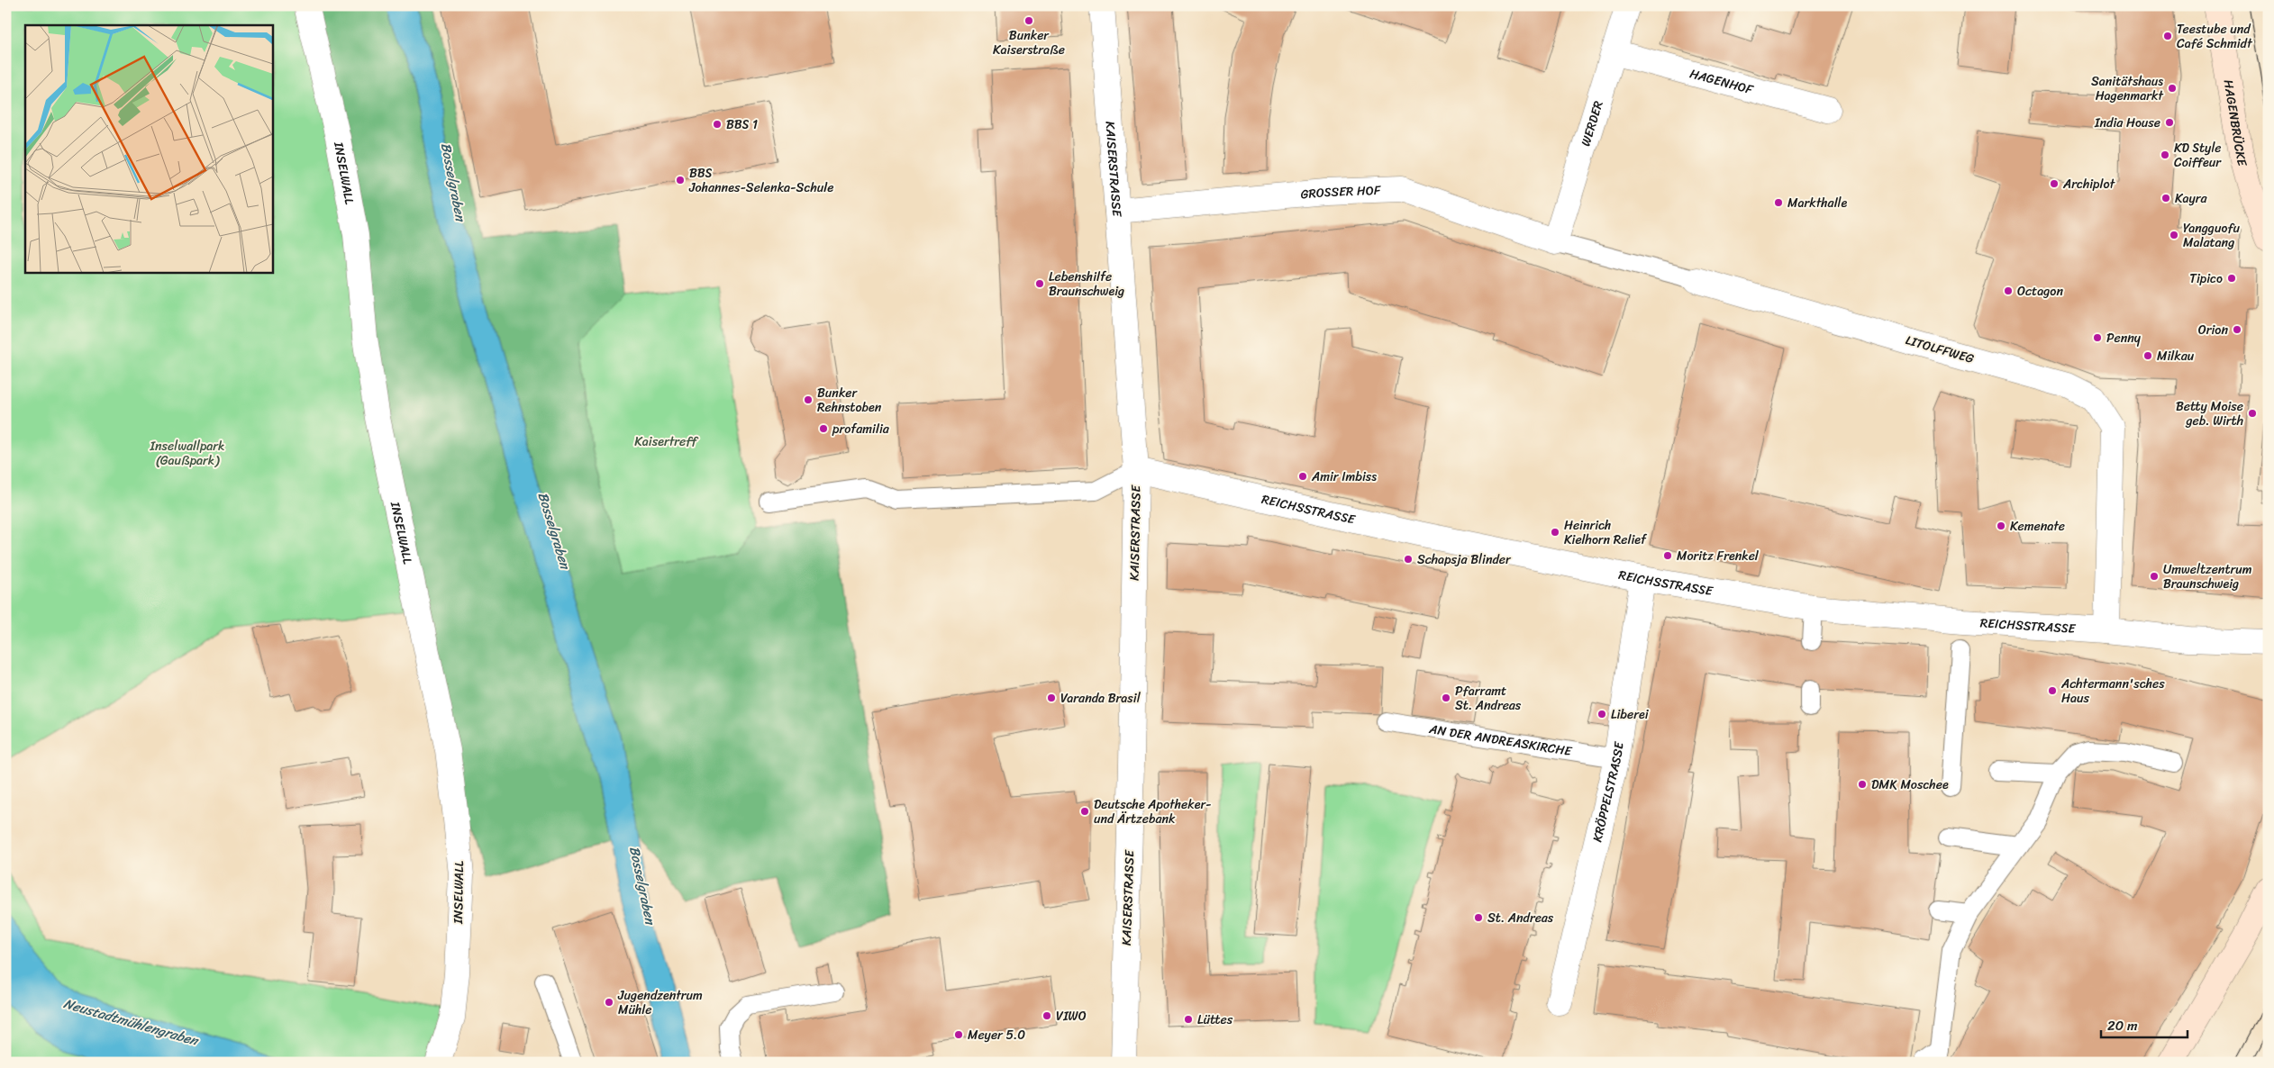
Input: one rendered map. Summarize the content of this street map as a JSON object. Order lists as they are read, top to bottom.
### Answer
{
  "streets": {
    "main road": ["HAGENBRÜCKE"],
    "street": [
      "HAGENHOF",
      "WERDER",
      "KAISERSTRASSE",
      "INSELWALL",
      "GROSSER HOF",
      "LITOLFFWEG",
      "REICHSSTRASSE",
      "KRÖPPELSTRASSE"
    ],
    "lane": ["AN DER ANDREASKIRCHE"]
  },
  "crossings": [
    ["HAGENHOF", "WERDER"],
    ["WERDER", "GROSSER HOF"],
    ["WERDER", "LITOLFFWEG"],
    ["KAISERSTRASSE", "GROSSER HOF"],
    ["KAISERSTRASSE", "REICHSSTRASSE"],
    ["GROSSER HOF", "LITOLFFWEG"],
    ["LITOLFFWEG", "REICHSSTRASSE"],
    ["REICHSSTRASSE", "KRÖPPELSTRASSE"],
    ["AN DER ANDREASKIRCHE", "KRÖPPELSTRASSE"]
  ],
  "water": ["Bosselgraben", "Neustadtmühlengraben"],
  "parks": ["Kaisertreff", "Inselwallpark (Gaußpark)"],
  "places": [
    "Bunker Kaiserstraße",
    "Teestube und Café Schmidt",
    "Sanitätshaus Hagenmarkt",
    "India House",
    "BBS 1",
    "KD Style Coiffeur",
    "BBS Johannes-Selenka-Schule",
    "Archiplot",
    "Kayra",
    "Markthalle",
    "Yangguofu Malatang",
    "Tipico",
    "Lebenshilfe Braunschweig",
    "Octagon",
    "Orion",
    "Penny",
    "Milkau",
    "Bunker Rehnstoben",
    "Betty Moise geb. Wirth",
    "profamilia",
    "Amir Imbiss",
    "Kemenate",
    "Heinrich Kielhorn Relief",
    "Moritz Frenkel",
    "Schapsja Blinder",
    "Umweltzentrum Braunschweig",
    "Achtermann'sches Haus",
    "Varanda Brasil",
    "Pfarramt St. Andreas",
    "Liberei",
    "DMK Moschee",
    "Deutsche Apotheker- und Ärtzebank",
    "St. Andreas",
    "Jugendzentrum Mühle",
    "VIWO",
    "Lüttes",
    "Meyer 5.0"
  ],
  "scale_bar": "20 m"
}
